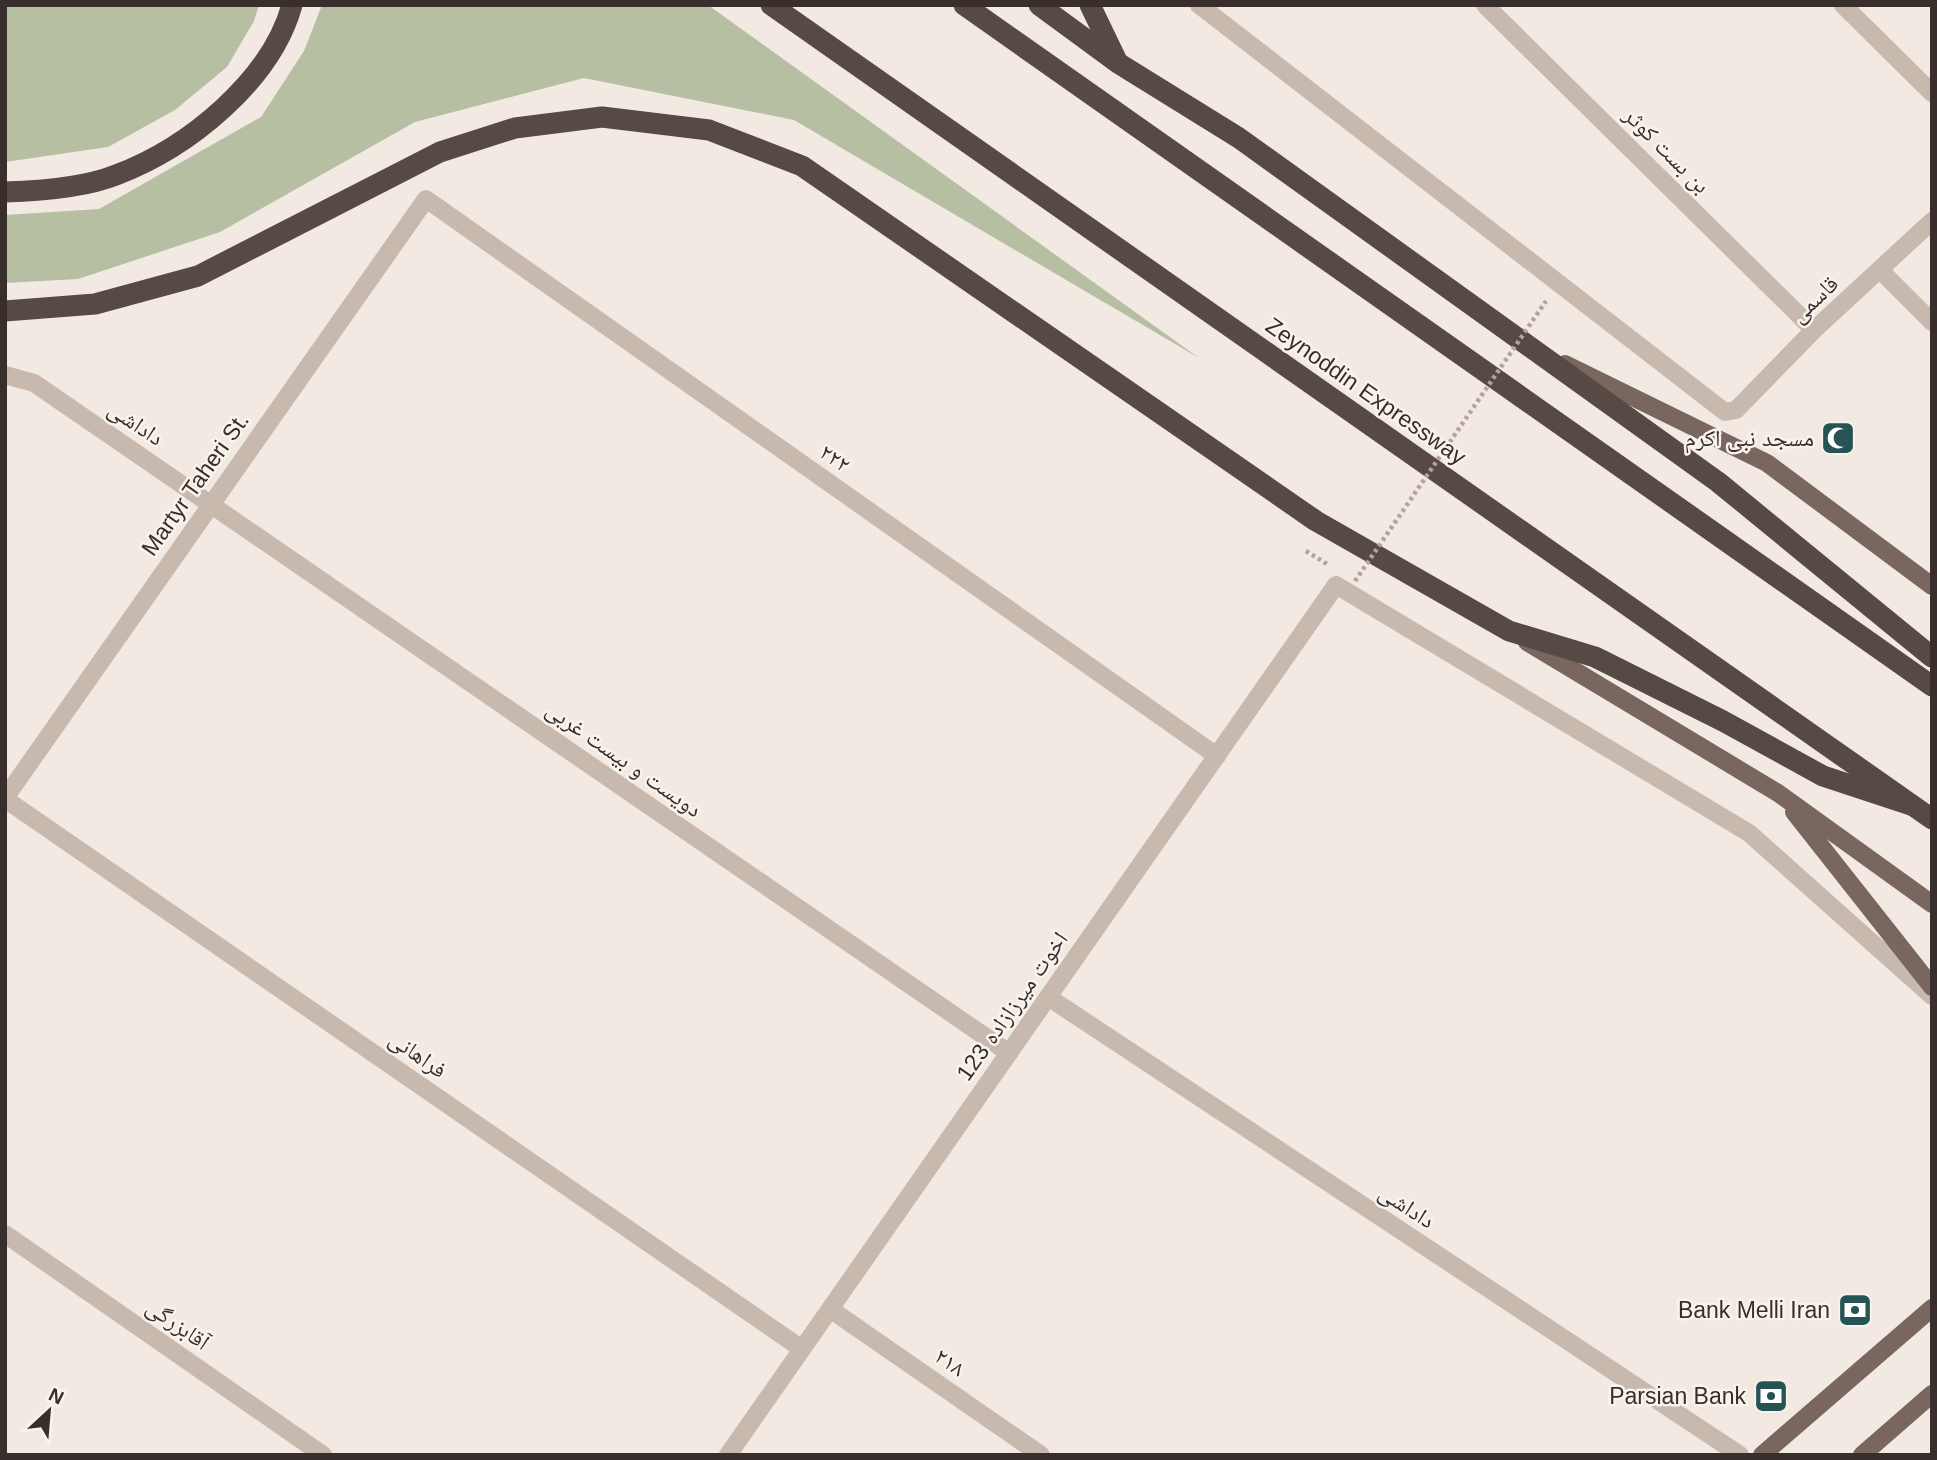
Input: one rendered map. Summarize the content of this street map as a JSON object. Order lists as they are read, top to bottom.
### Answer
{
  "streets": {
    "highway": ["Zeynoddin Expressway"],
    "street": [
      "بن بست کوثر",
      "قاسمی",
      "داداشی",
      "۲۲۲",
      "Martyr Taheri St.",
      "دویست و بیست غربی",
      "اخوت میرزازاده 123",
      "فراهانی",
      "آقابزرگی",
      "۲۱۸"
    ]
  },
  "crossings": [
    ["بن بست کوثر", "قاسمی"],
    ["داداشی", "Martyr Taheri St."],
    ["داداشی", "دویست و بیست غربی"],
    ["داداشی", "اخوت میرزازاده 123"],
    ["۲۲۲", "Martyr Taheri St."],
    ["۲۲۲", "اخوت میرزازاده 123"],
    ["Martyr Taheri St.", "دویست و بیست غربی"],
    ["Martyr Taheri St.", "فراهانی"],
    ["دویست و بیست غربی", "اخوت میرزازاده 123"],
    ["اخوت میرزازاده 123", "فراهانی"],
    ["اخوت میرزازاده 123", "۲۱۸"]
  ],
  "places": {
    "mosque": ["مسجد نبی اکرم"],
    "bank": ["Bank Melli Iran", "Parsian Bank"]
  },
  "north": "top right"
}
